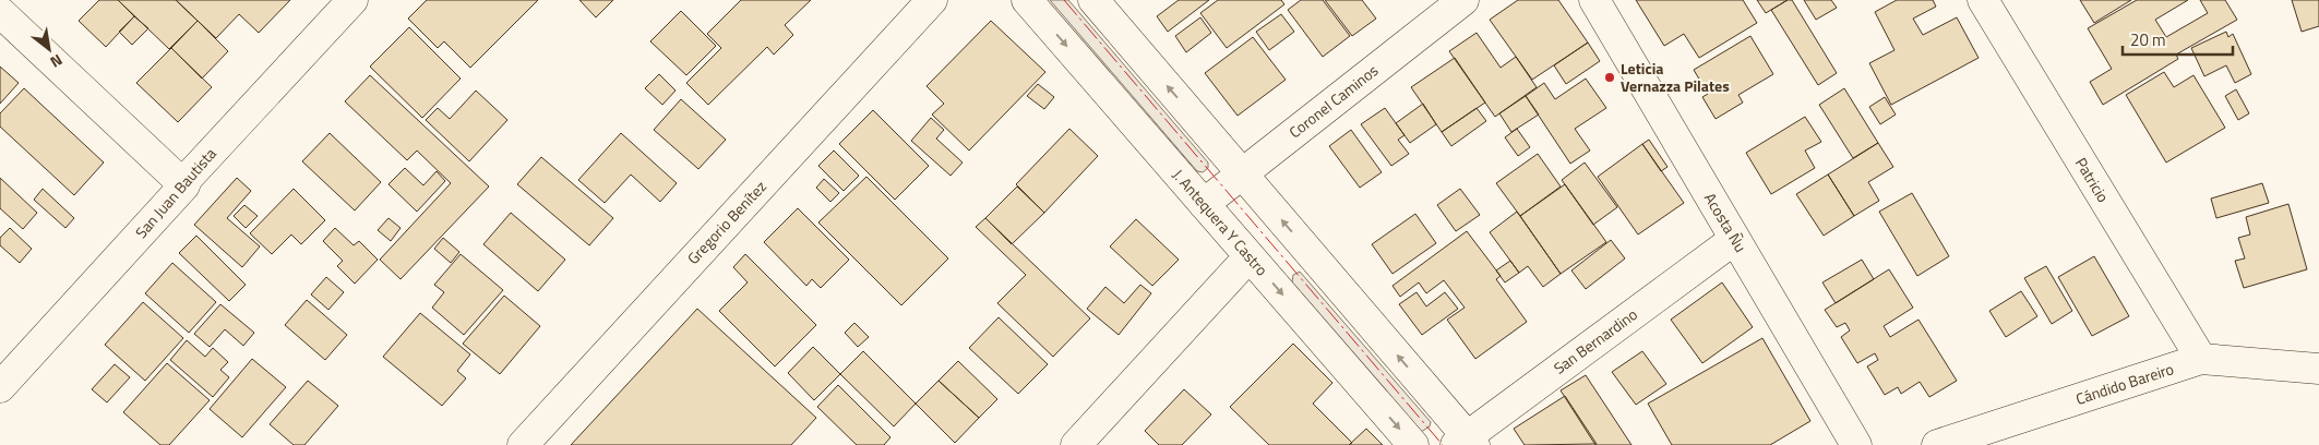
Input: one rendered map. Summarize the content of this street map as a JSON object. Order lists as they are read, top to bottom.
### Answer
{
  "streets": {
    "street": [
      "Coronel Caminos",
      "Patricio",
      "San Juan Bautista",
      "Gregorio Benítez",
      "J. Antequera Y Castro",
      "Acosta Ñu",
      "San Bernardino",
      "Cándido Bareiro"
    ]
  },
  "crossings": [
    ["Coronel Caminos", "J. Antequera Y Castro"],
    ["Patricio", "Cándido Bareiro"],
    ["Acosta Ñu", "San Bernardino"]
  ],
  "places": ["Leticia Vernazza Pilates"],
  "scale_bar": "20 m",
  "north": "bottom right"
}
